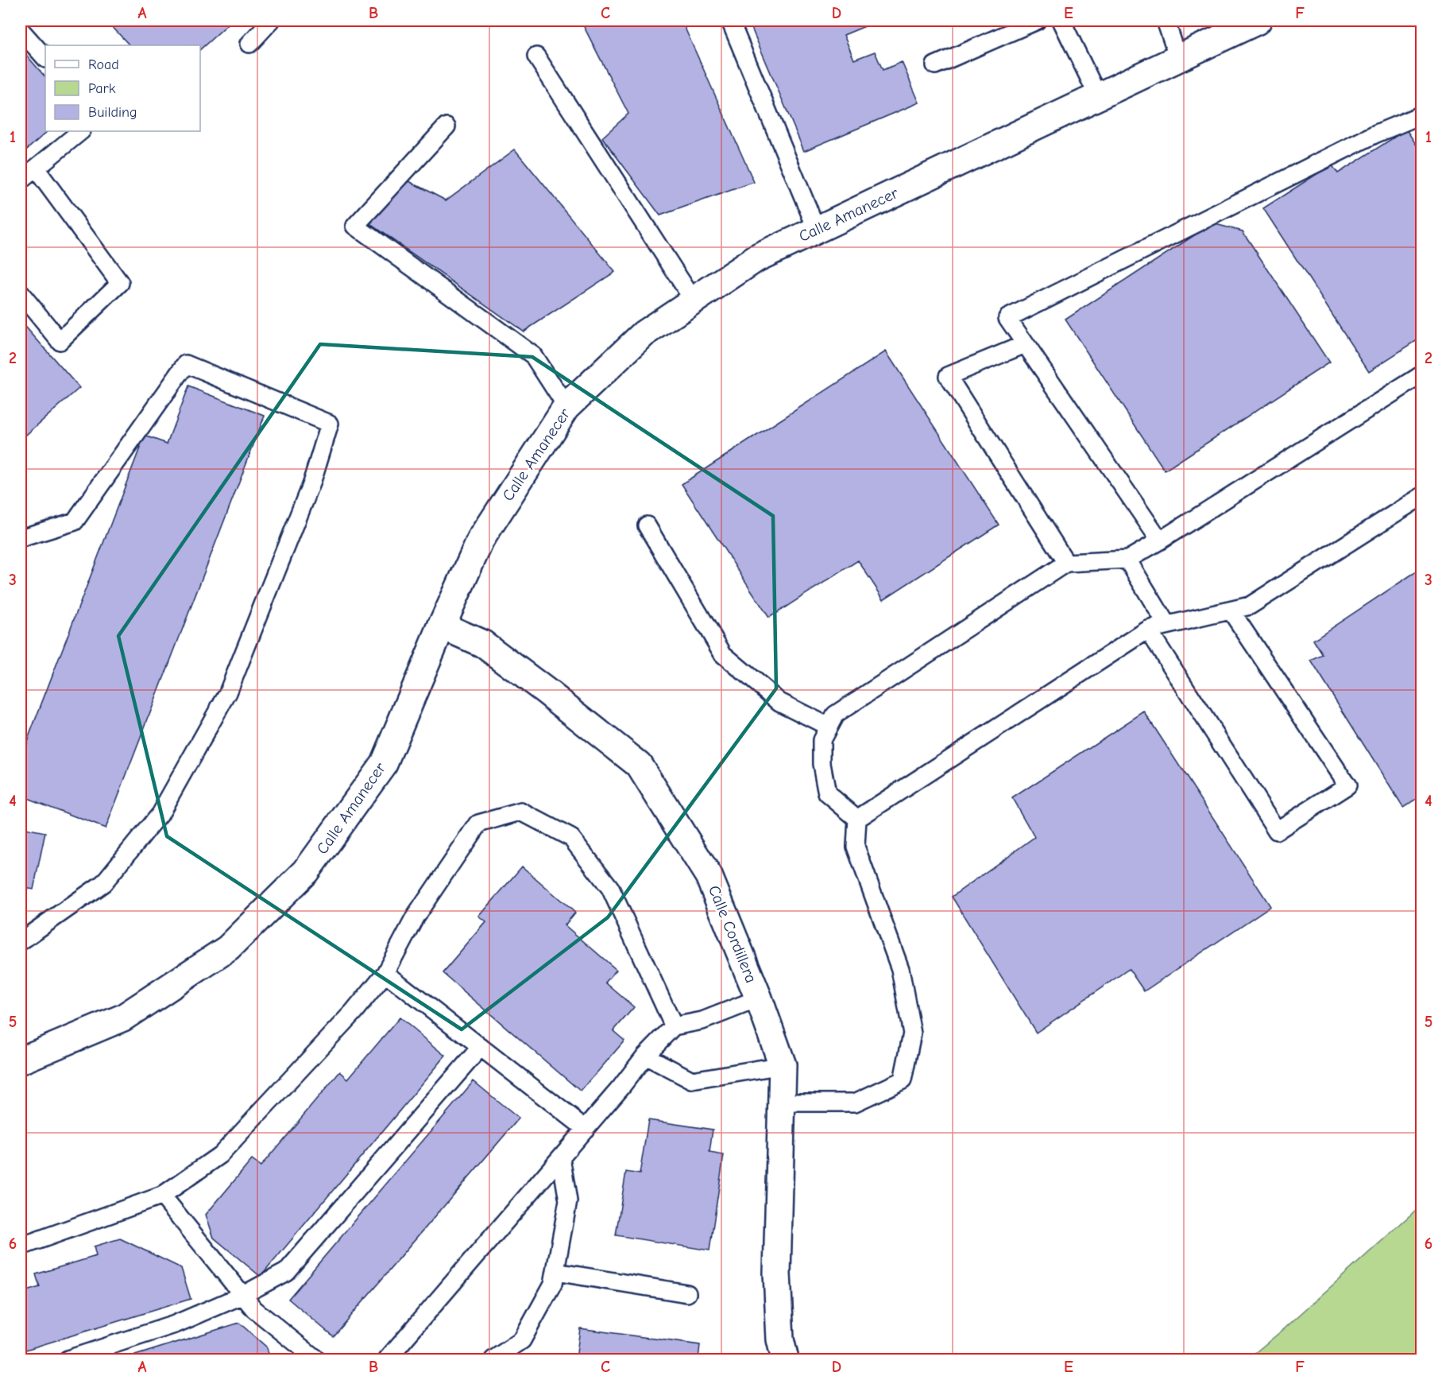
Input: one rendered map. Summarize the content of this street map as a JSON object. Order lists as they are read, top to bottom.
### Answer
{
  "streets": {
    "street": ["Calle Amanecer", "Calle Cordillera"]
  },
  "crossings": [
    ["Calle Amanecer", "Calle Cordillera"]
  ],
  "legend": ["Road", "Park", "Building"],
  "grid": {
    "columns": [
      "A",
      "B",
      "C",
      "D",
      "E",
      "F"
    ],
    "rows": [
      "1",
      "2",
      "3",
      "4",
      "5",
      "6"
    ]
  }
}
